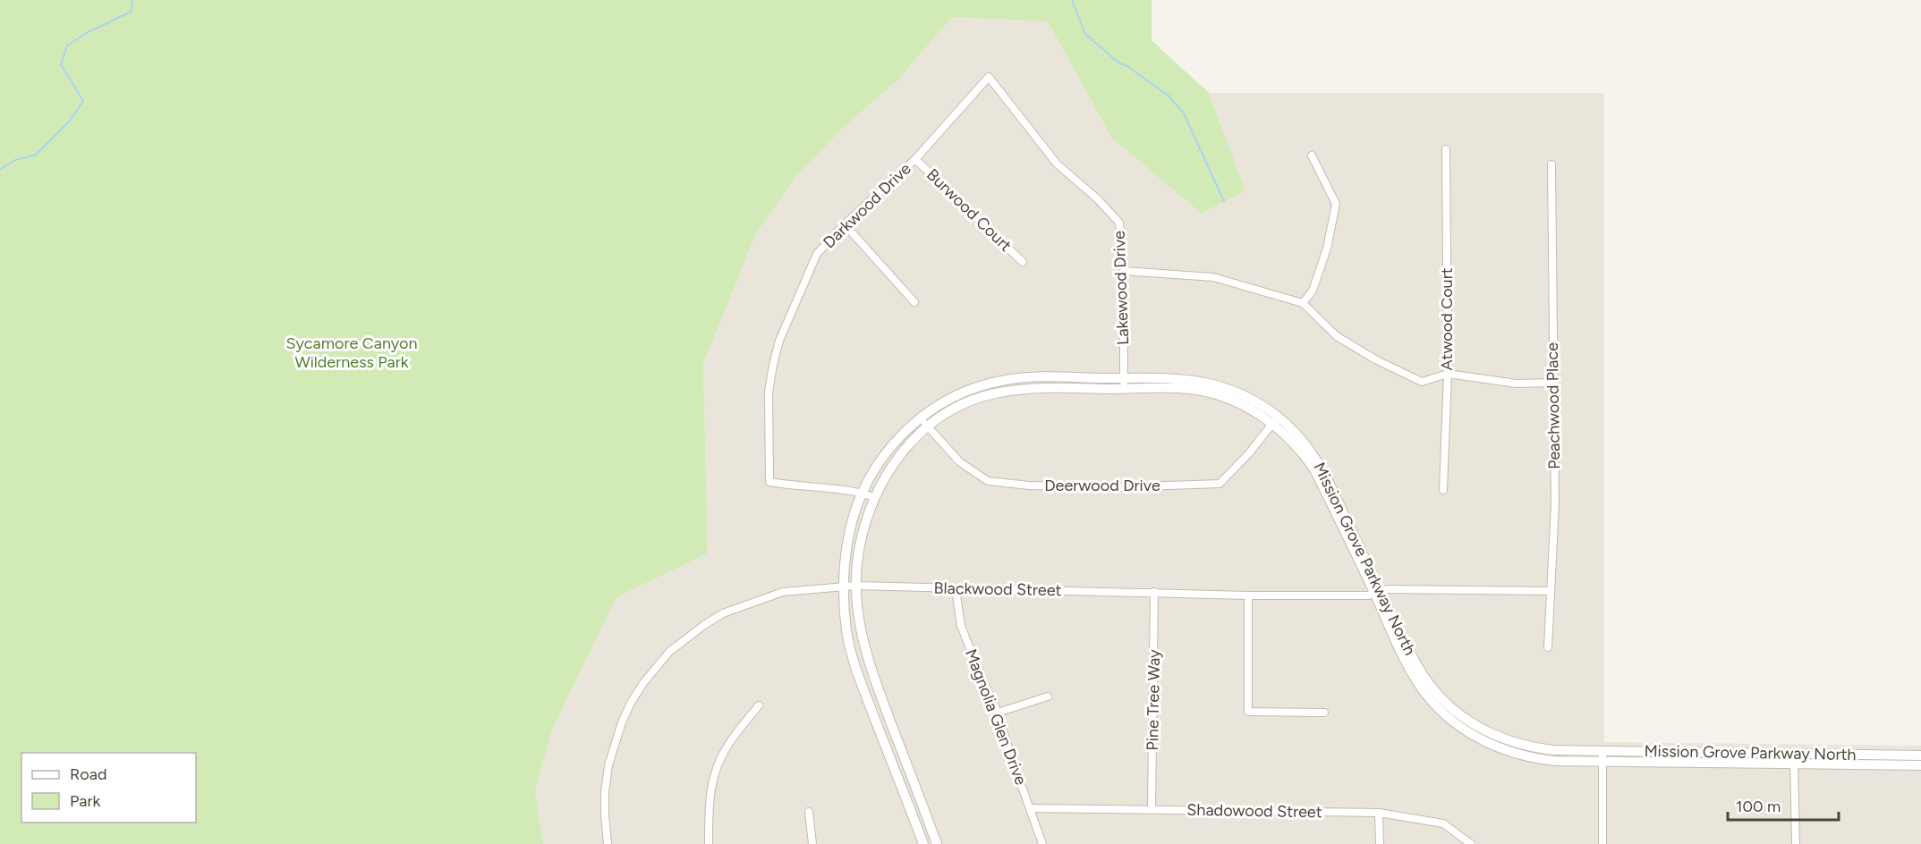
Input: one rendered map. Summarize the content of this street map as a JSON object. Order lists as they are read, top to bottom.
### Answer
{
  "streets": {
    "street": [
      "Darkwood Drive",
      "Burwood Court",
      "Lakewood Drive",
      "Atwood Court",
      "Peachwood Place",
      "Deerwood Drive",
      "Mission Grove Parkway North",
      "Blackwood Street",
      "Pine Tree Way",
      "Magnolia Glen Drive",
      "Shadowood Street"
    ]
  },
  "crossings": [
    ["Darkwood Drive", "Burwood Court"],
    ["Darkwood Drive", "Lakewood Drive"],
    ["Darkwood Drive", "Mission Grove Parkway North"],
    ["Lakewood Drive", "Mission Grove Parkway North"],
    ["Peachwood Place", "Blackwood Street"],
    ["Deerwood Drive", "Mission Grove Parkway North"],
    ["Mission Grove Parkway North", "Blackwood Street"],
    ["Blackwood Street", "Pine Tree Way"],
    ["Blackwood Street", "Magnolia Glen Drive"],
    ["Pine Tree Way", "Shadowood Street"],
    ["Magnolia Glen Drive", "Shadowood Street"]
  ],
  "parks": ["Sycamore Canyon Wilderness Park"],
  "legend": ["Road", "Park"],
  "scale_bar": "100 m"
}
